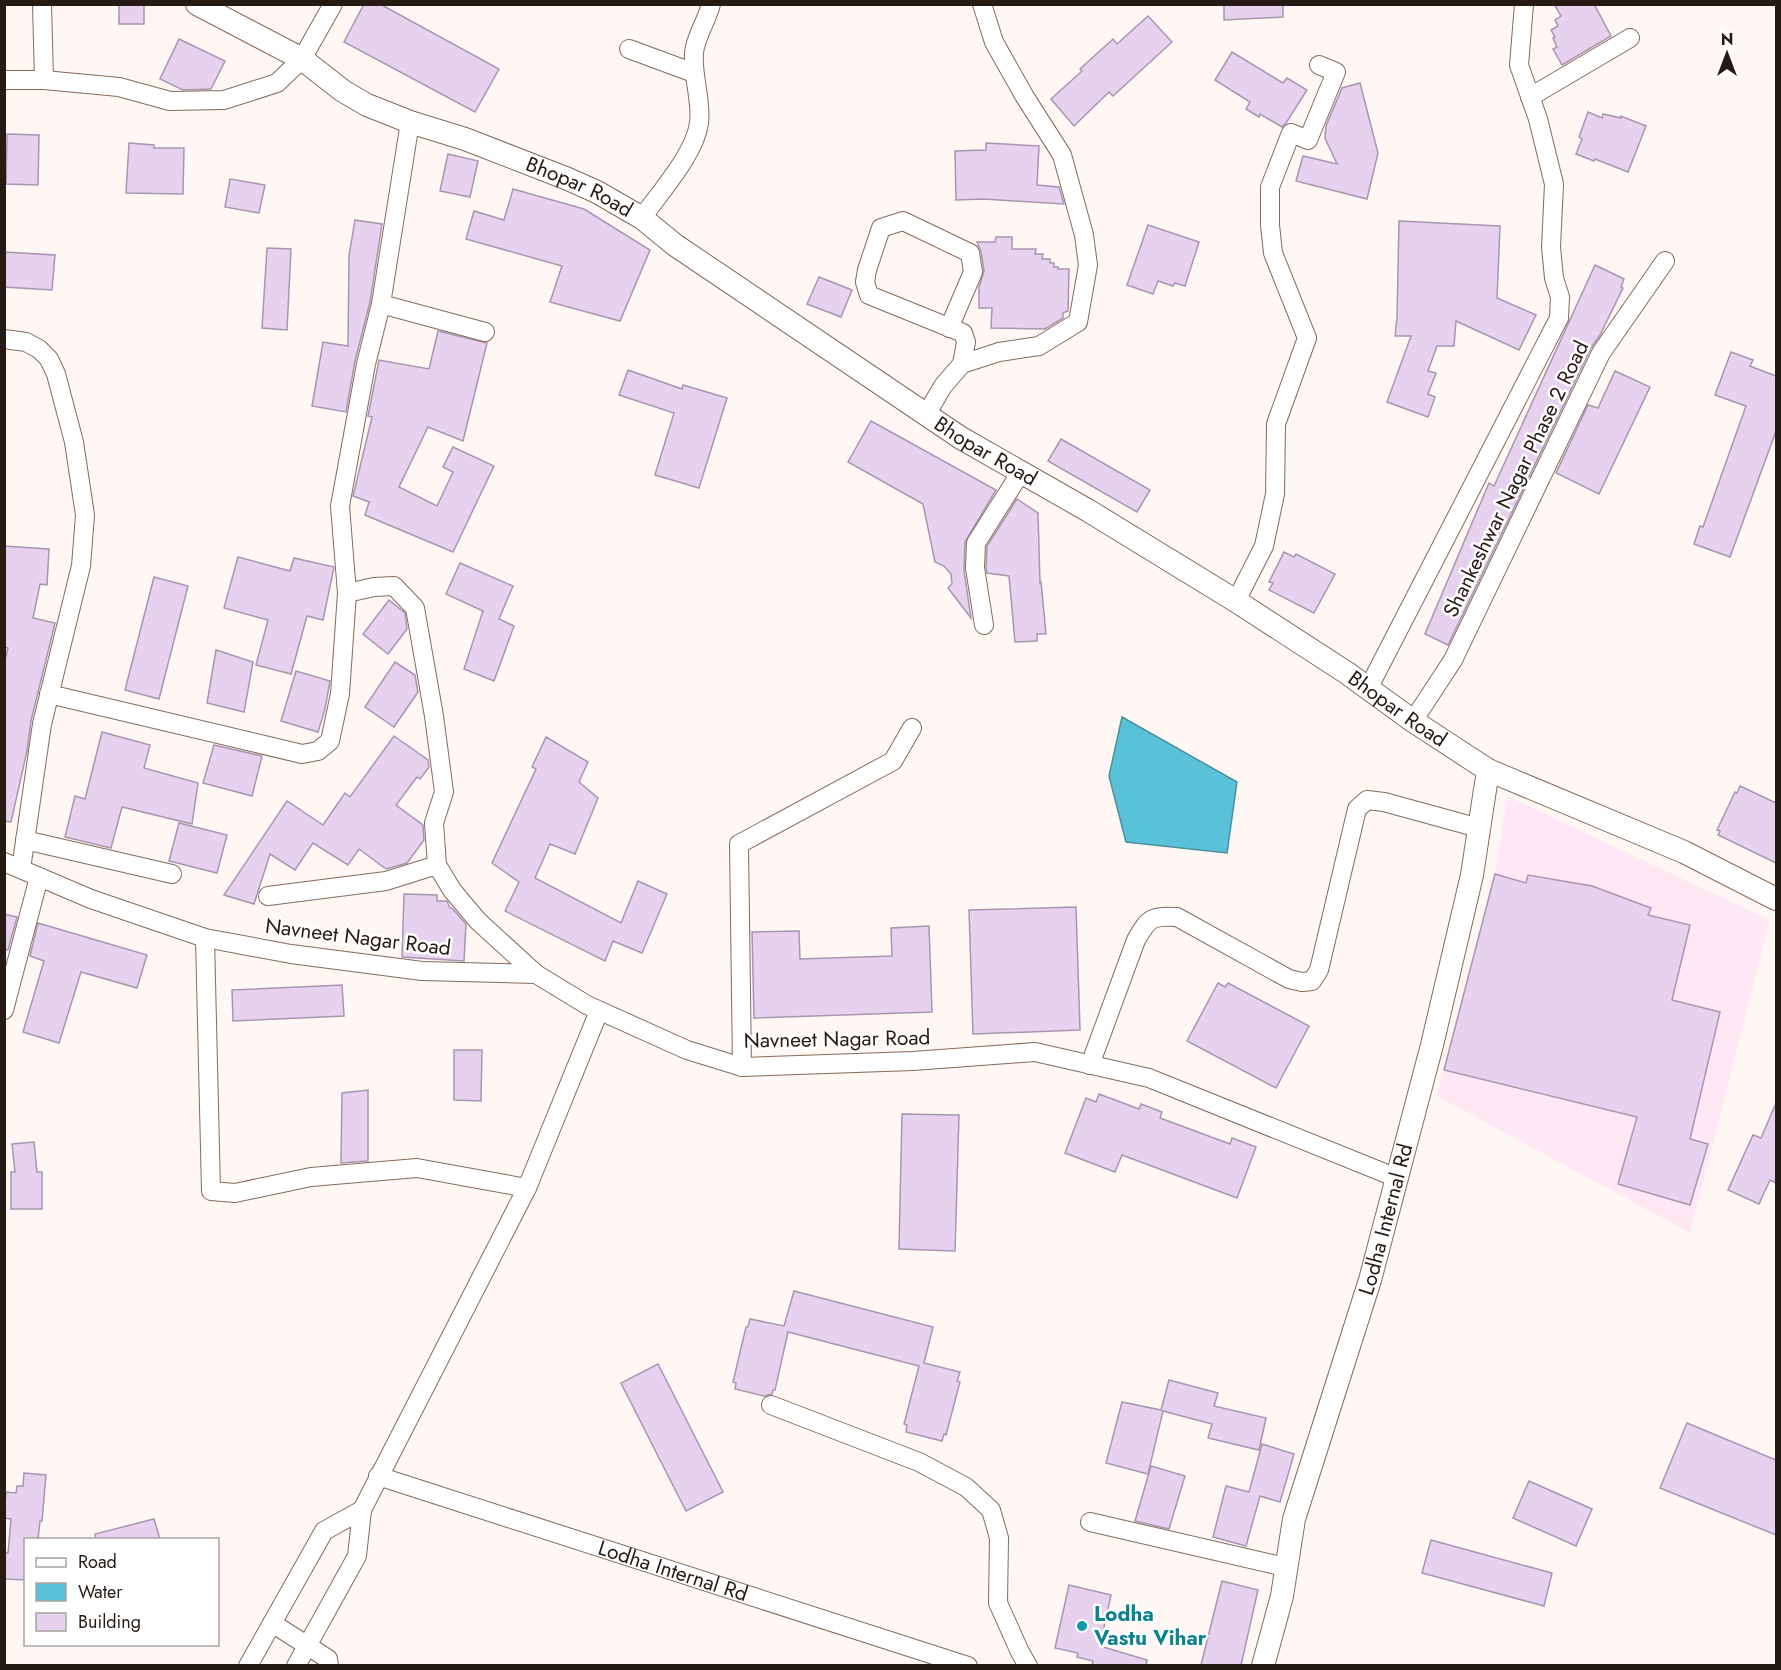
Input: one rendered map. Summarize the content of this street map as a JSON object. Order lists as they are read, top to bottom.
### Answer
{
  "streets": {
    "street": [
      "Bhopar Road",
      "Shankeshwar Nagar Phase 2 Road",
      "Navneet Nagar Road",
      "Lodha Internal Rd"
    ]
  },
  "crossings": [
    ["Bhopar Road", "Shankeshwar Nagar Phase 2 Road"],
    ["Bhopar Road", "Lodha Internal Rd"],
    ["Navneet Nagar Road", "Lodha Internal Rd"]
  ],
  "places": ["Lodha Vastu Vihar"],
  "legend": ["Road", "Water", "Building"],
  "north": "top"
}
